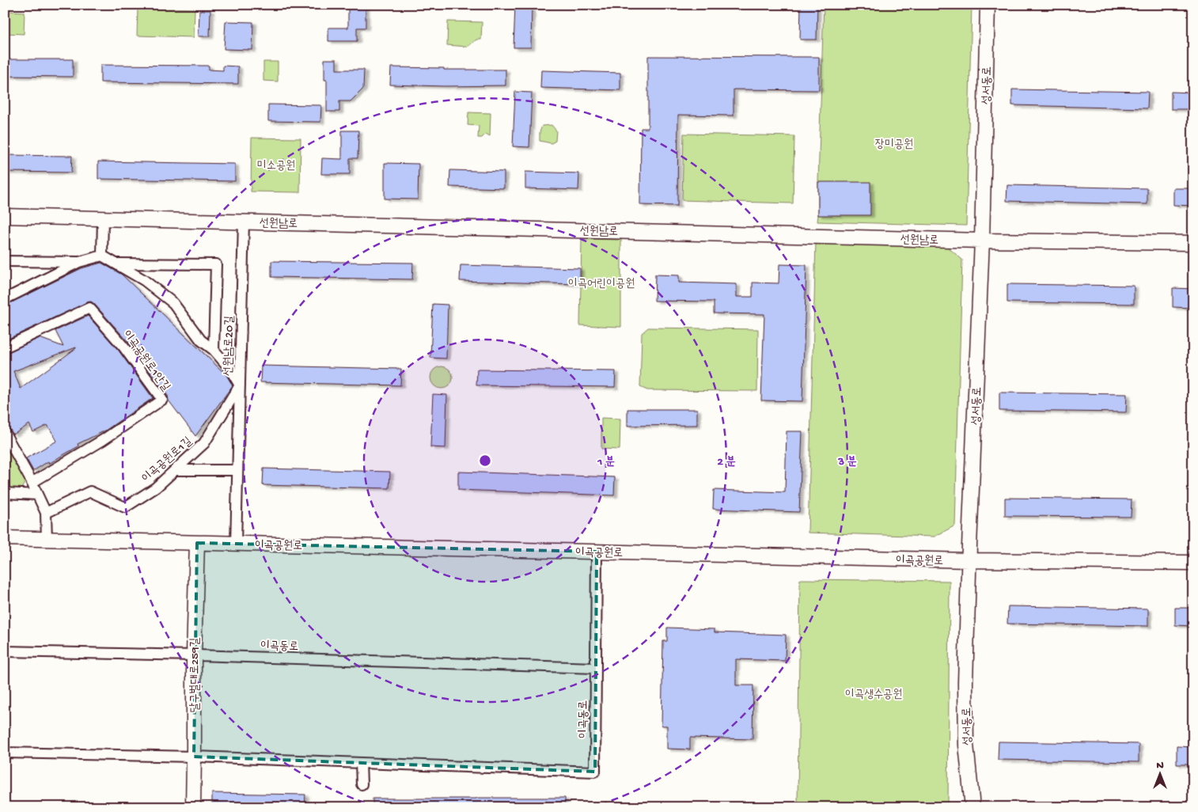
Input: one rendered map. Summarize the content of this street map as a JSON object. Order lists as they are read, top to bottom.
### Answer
{
  "streets": {
    "main road": [
      "성서동로",
      "선원남로",
      "이곡공원로",
      "달구벌대로259길"
    ],
    "street": [
      "선원남로20길",
      "이곡공원로1안길",
      "이곡공원로1길",
      "이곡동로"
    ]
  },
  "crossings": [
    ["성서동로", "선원남로"],
    ["성서동로", "이곡공원로"],
    ["선원남로", "선원남로20길"],
    ["선원남로20길", "이곡공원로1길"],
    ["선원남로20길", "이곡공원로"],
    ["이곡공원로", "달구벌대로259길"],
    ["이곡동로", "달구벌대로259길"]
  ],
  "parks": [
    "장미공원",
    "미소공원",
    "이곡어린이공원",
    "이곡생수공원"
  ],
  "north": "top",
  "rings": ["1 분", "2 분", "3 분"]
}
